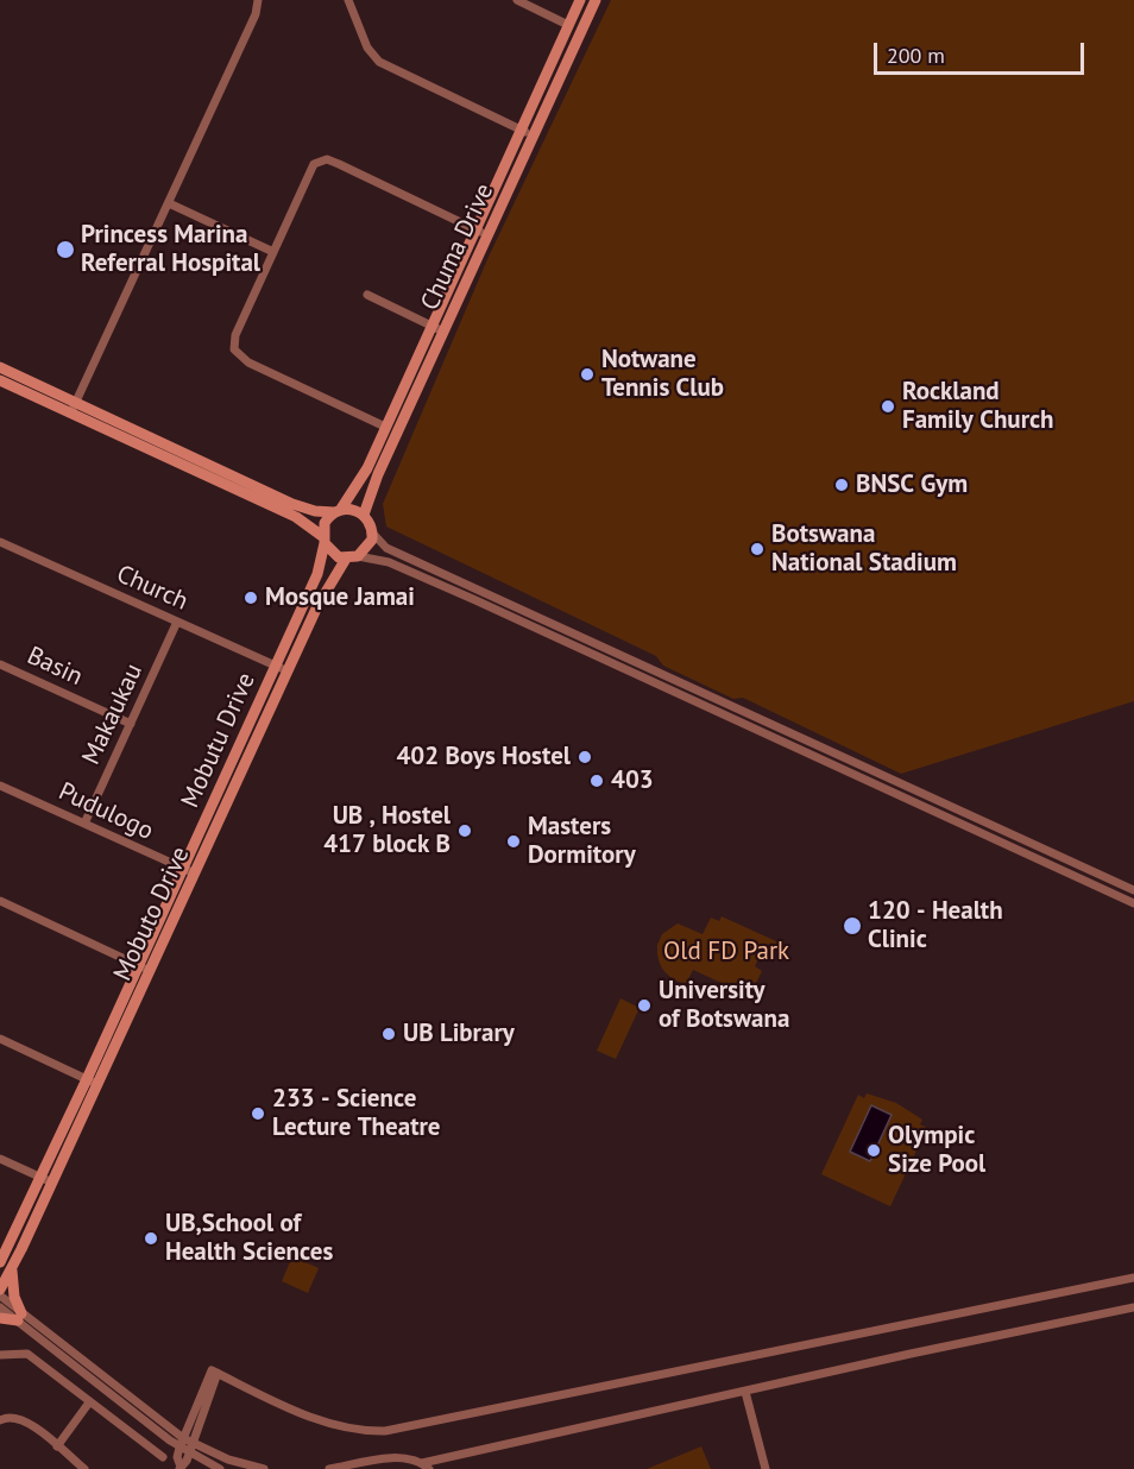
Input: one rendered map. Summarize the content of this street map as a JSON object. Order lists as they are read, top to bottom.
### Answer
{
  "streets": {
    "main road": ["Chuma Drive", "Mobutu Drive", "Mobuto Drive"],
    "street": [
      "Church",
      "Basin",
      "Makaukau",
      "Pudulogo"
    ]
  },
  "crossings": [
    ["Chuma Drive", "Mobutu Drive"],
    ["Chuma Drive", "Mobuto Drive"],
    ["Church", "Makaukau"],
    ["Church", "Mobutu Drive"],
    ["Church", "Mobuto Drive"],
    ["Basin", "Makaukau"],
    ["Makaukau", "Pudulogo"],
    ["Mobutu Drive", "Pudulogo"],
    ["Mobutu Drive", "Mobuto Drive"],
    ["Pudulogo", "Mobuto Drive"]
  ],
  "parks": ["Old FD Park"],
  "places": [
    "Princess Marina Referral Hospital",
    "Notwane Tennis Club",
    "Rockland Family Church",
    "BNSC Gym",
    "Botswana National Stadium",
    "Mosque Jamai",
    "402 Boys Hostel",
    "403",
    "UB , Hostel 417 block B",
    "Masters Dormitory",
    "120 - Health Clinic",
    "University of Botswana",
    "UB Library",
    "233 - Science Lecture Theatre",
    "Olympic Size Pool",
    "UB,School of Health Sciences"
  ],
  "scale_bar": "200 m"
}
